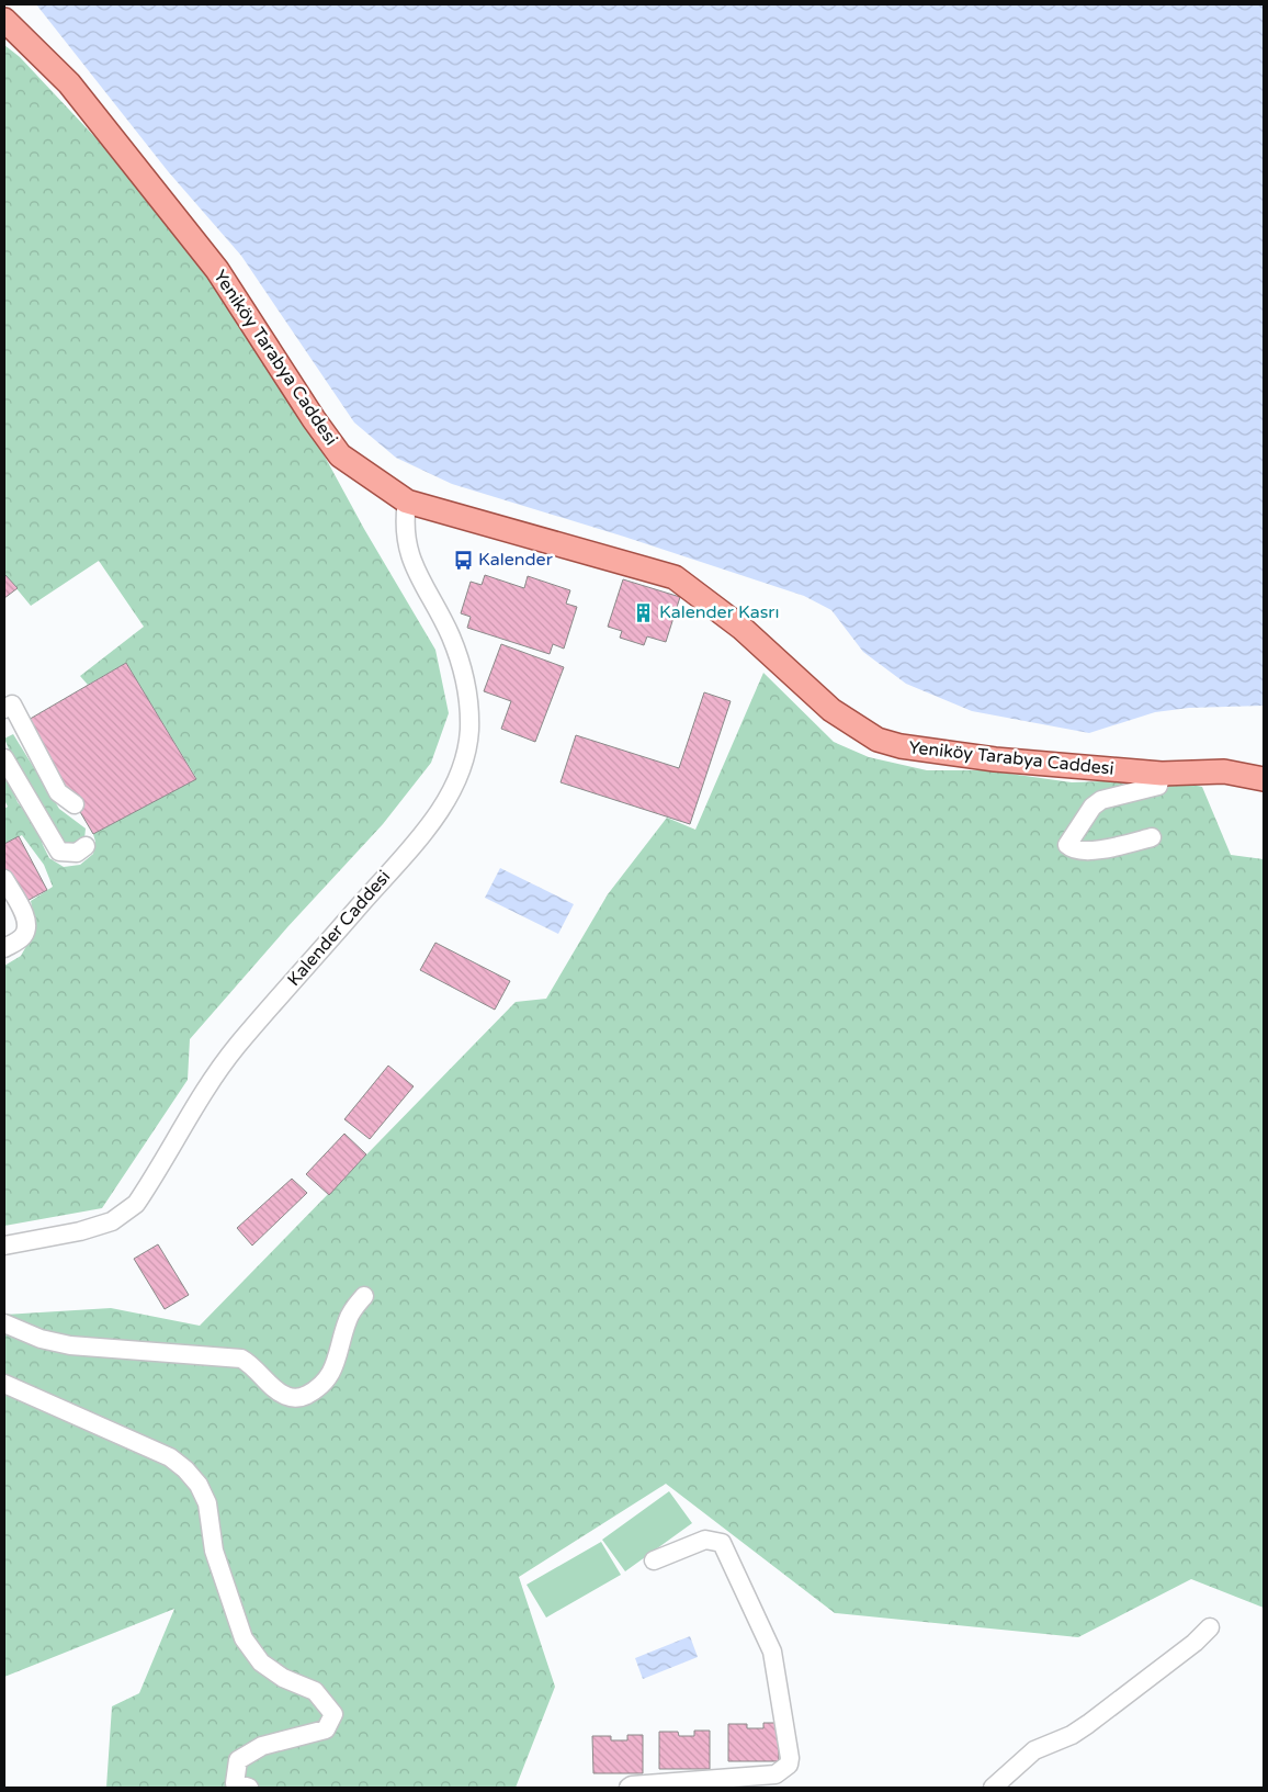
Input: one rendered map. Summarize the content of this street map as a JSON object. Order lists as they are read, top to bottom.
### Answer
{
  "streets": {
    "main road": ["Yeniköy Tarabya Caddesi"],
    "street": ["Kalender Caddesi"]
  },
  "crossings": [
    ["Yeniköy Tarabya Caddesi", "Kalender Caddesi"]
  ],
  "places": {
    "bus stop": ["Kalender"],
    "building": ["Kalender Kasrı"]
  }
}
